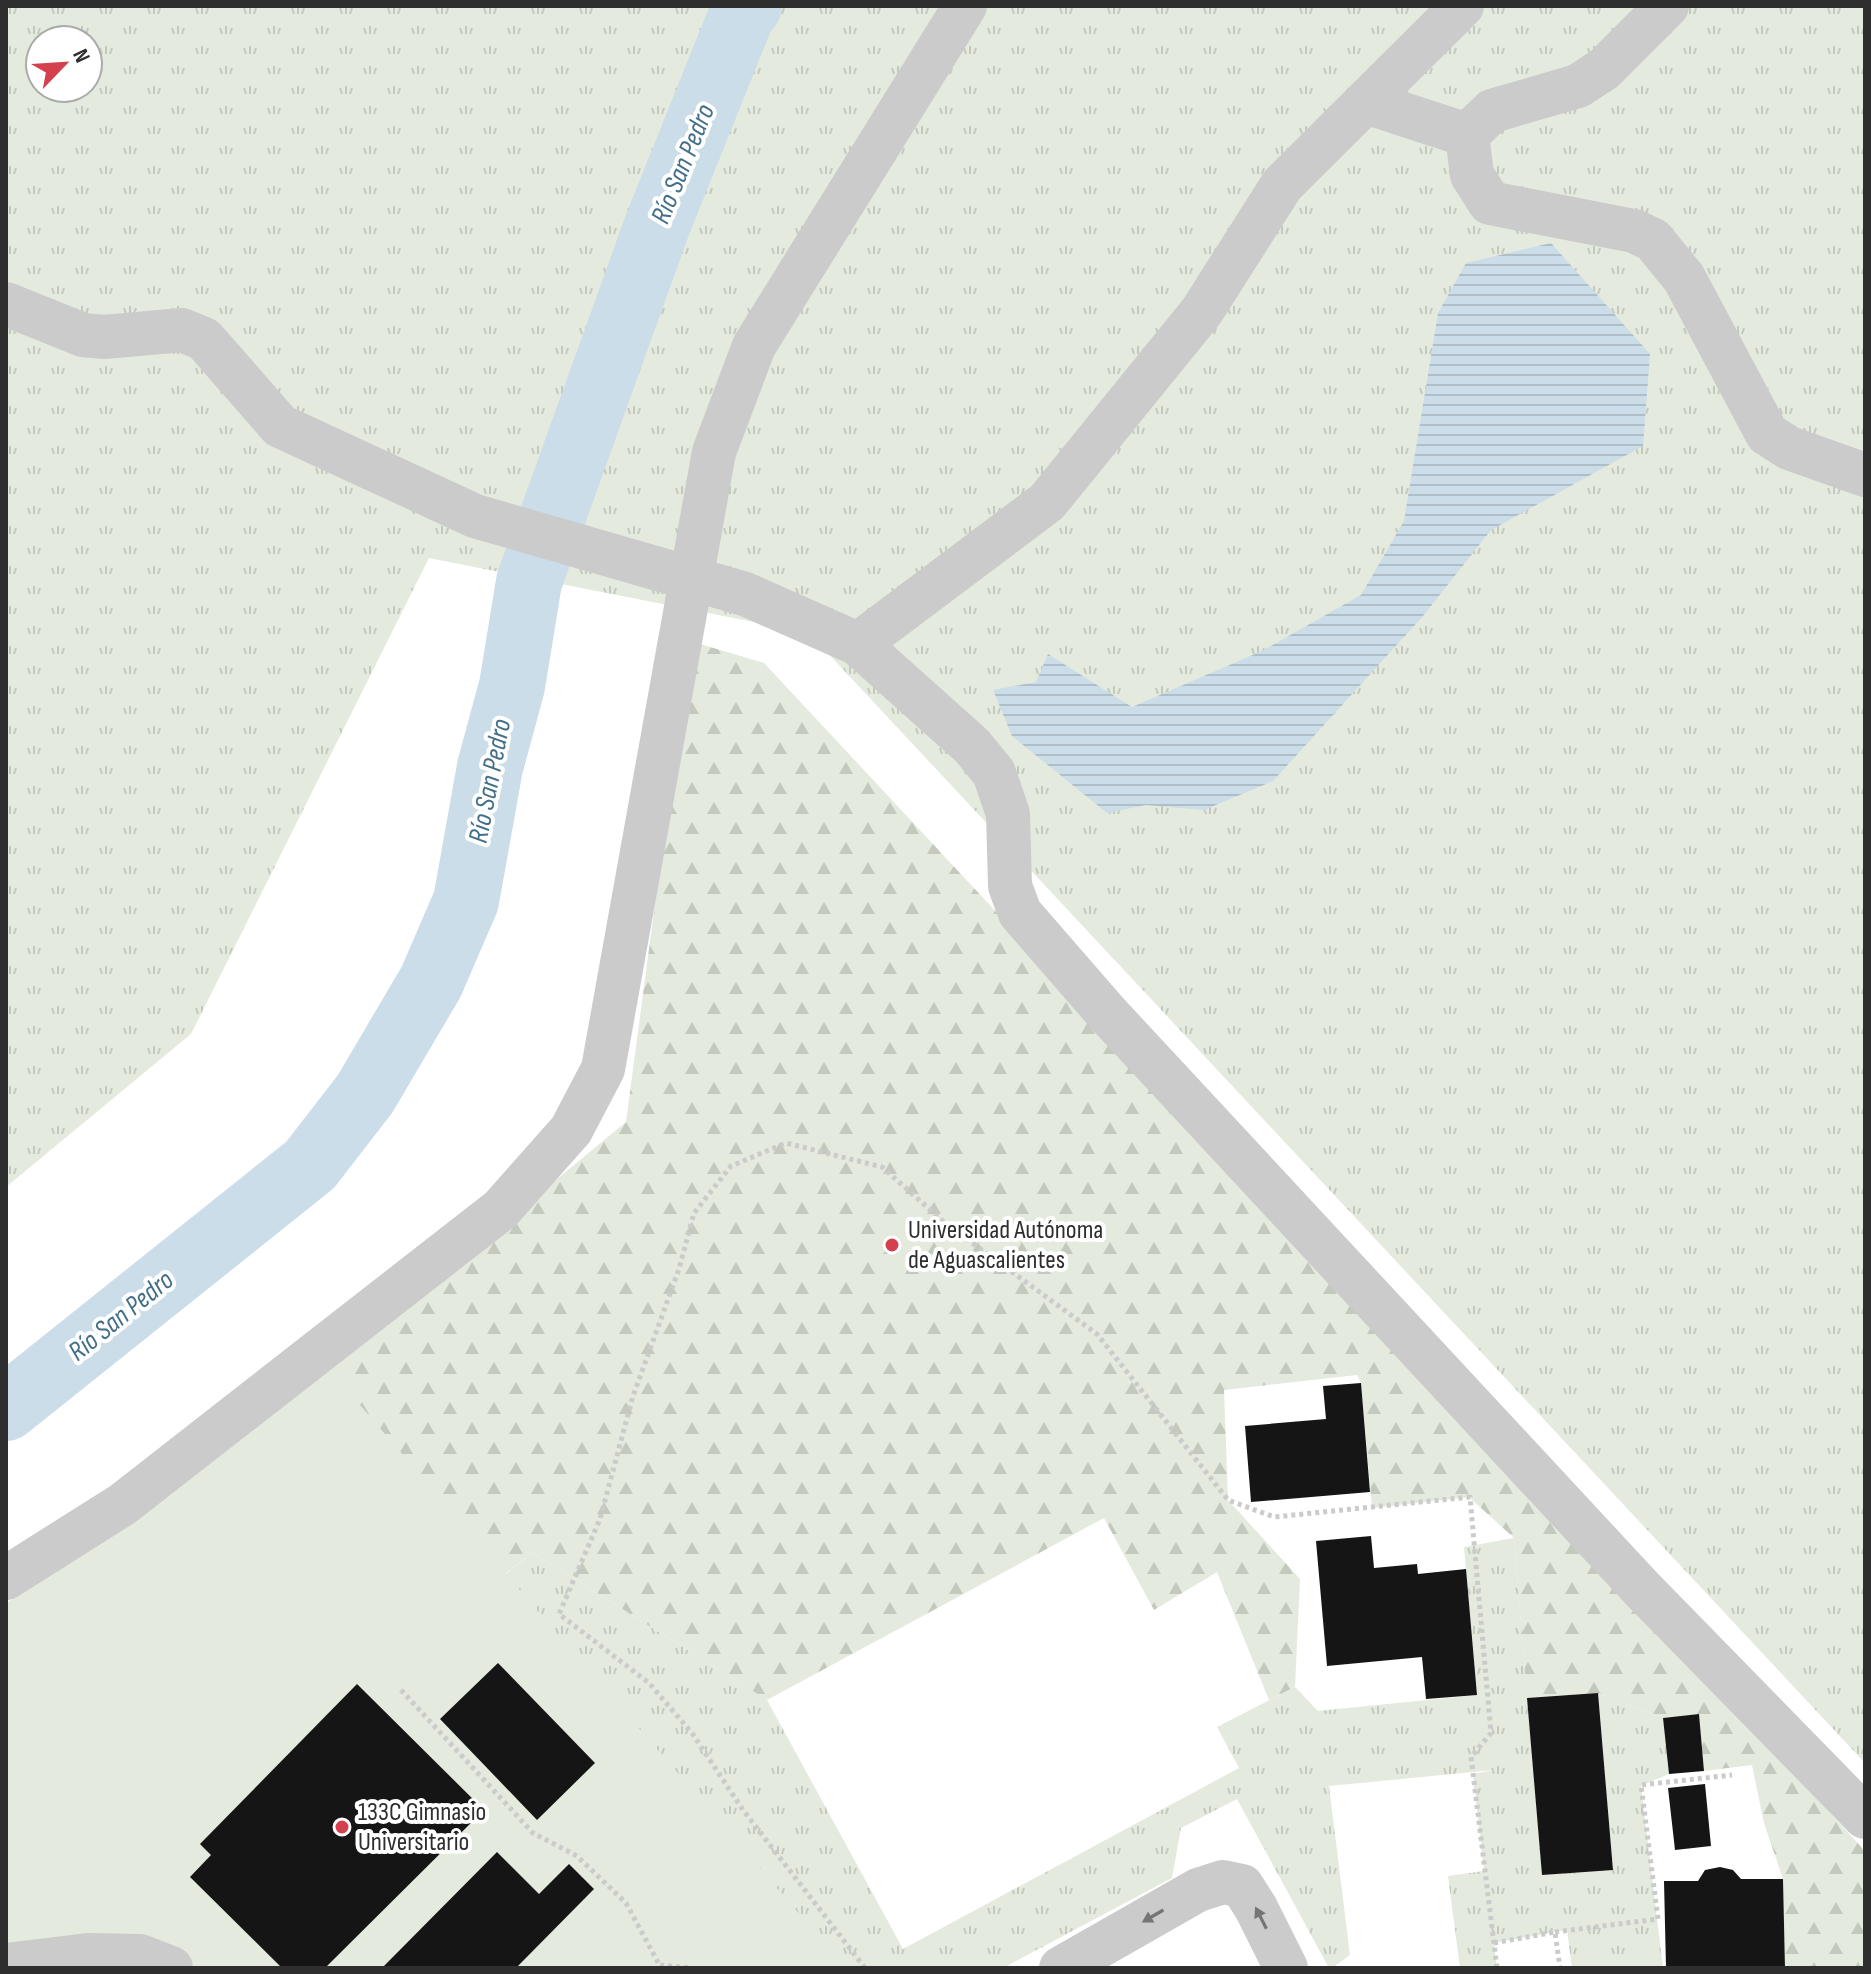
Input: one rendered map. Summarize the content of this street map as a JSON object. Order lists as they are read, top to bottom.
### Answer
{
  "water": ["Río San Pedro"],
  "places": ["Universidad Autónoma de Aguascalientes", "133C Gimnasio Universitario"],
  "north": "top right"
}
